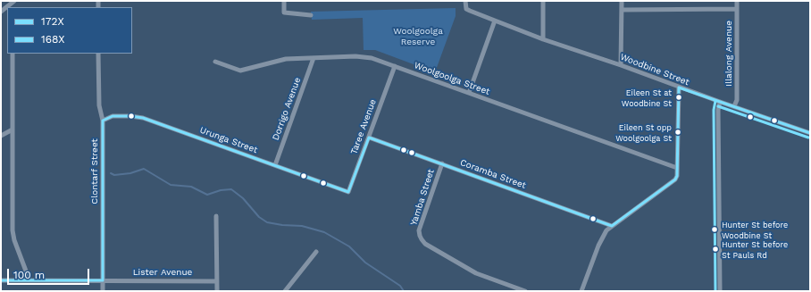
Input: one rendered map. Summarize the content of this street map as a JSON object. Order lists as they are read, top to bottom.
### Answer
{
  "streets": {
    "street": [
      "Illalong Avenue",
      "Woodbine Street",
      "Woolgoolga Street",
      "Dorrigo Avenue",
      "Taree Avenue",
      "Urunga Street",
      "Clontarf Street",
      "Coramba Street",
      "Yamba Street",
      "Lister Avenue"
    ]
  },
  "crossings": [
    ["Illalong Avenue", "Woodbine Street"],
    ["Woolgoolga Street", "Dorrigo Avenue"],
    ["Woolgoolga Street", "Taree Avenue"],
    ["Dorrigo Avenue", "Urunga Street"],
    ["Taree Avenue", "Urunga Street"],
    ["Taree Avenue", "Coramba Street"],
    ["Urunga Street", "Clontarf Street"],
    ["Clontarf Street", "Lister Avenue"],
    ["Coramba Street", "Yamba Street"]
  ],
  "parks": ["Woolgoolga Reserve"],
  "places": [
    "Eileen St at Woodbine St",
    "Eileen St opp Woolgoolga St",
    "Hunter St before Woodbine St",
    "Hunter St before St Pauls Rd"
  ],
  "lines": ["transit line 172X", "transit line 168X"],
  "legend": ["172X", "168X"],
  "scale_bar": "100 m"
}
